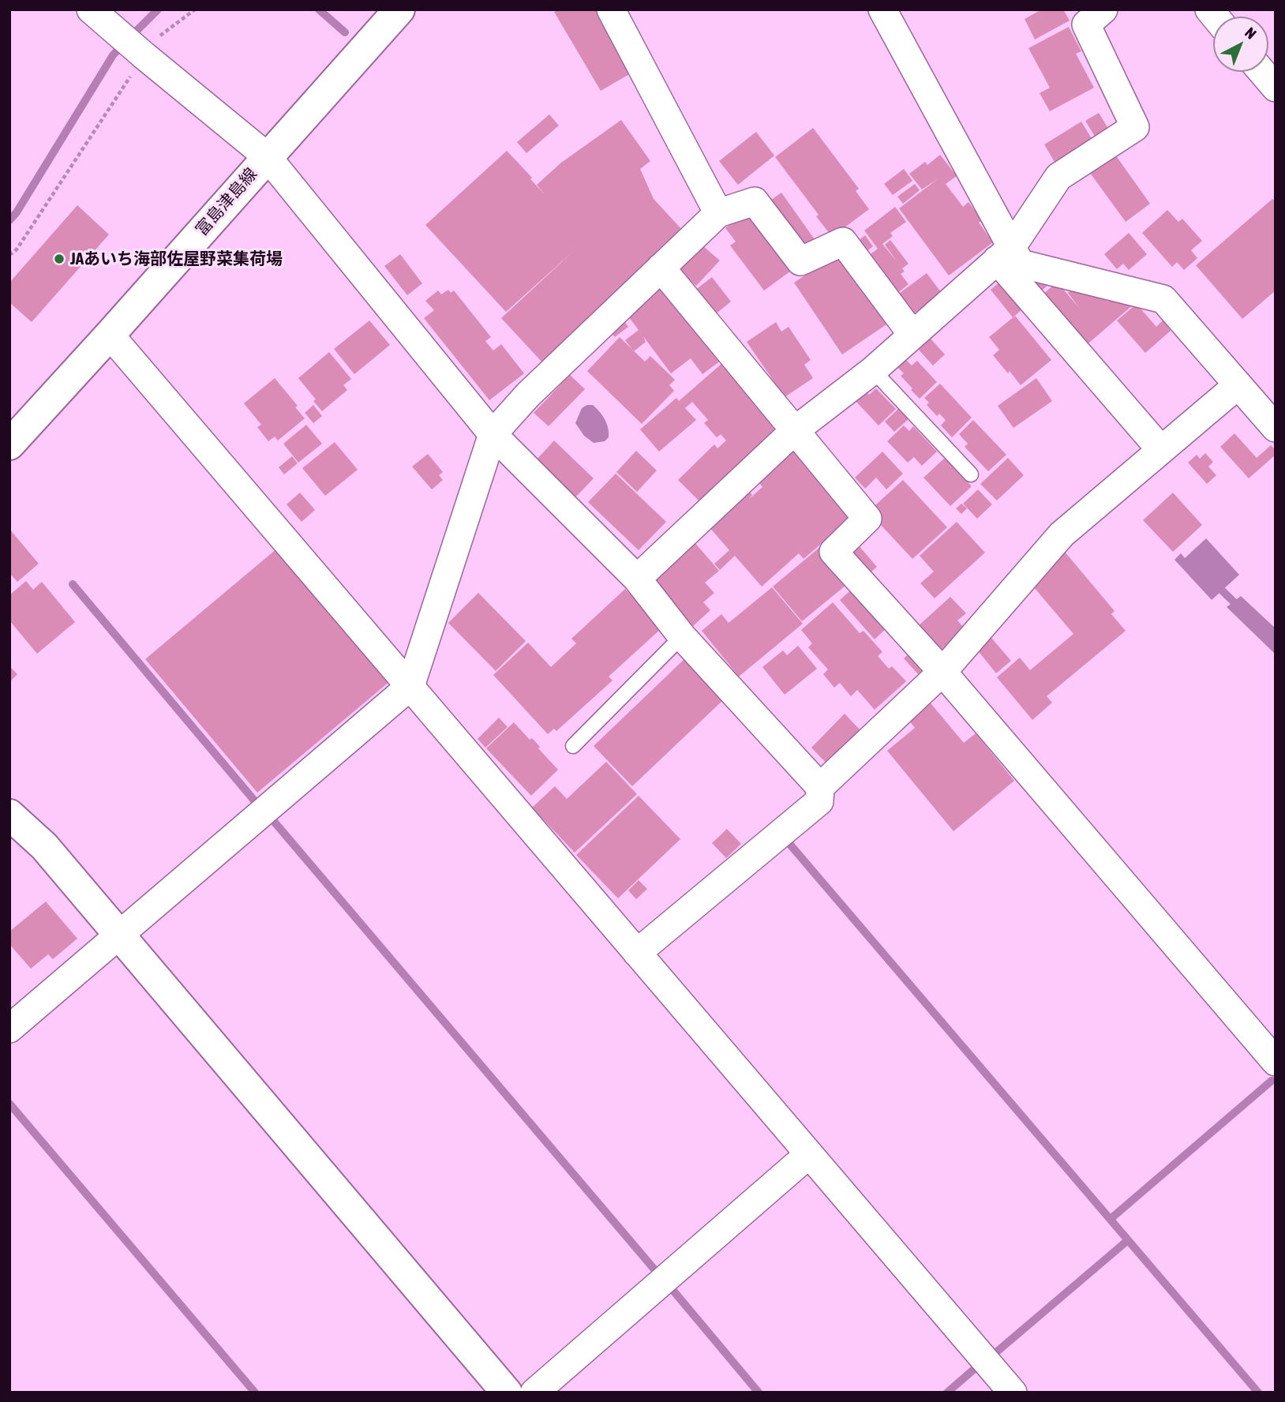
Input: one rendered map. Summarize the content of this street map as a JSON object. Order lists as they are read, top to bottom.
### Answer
{
  "streets": {
    "street": ["富島津島線"]
  },
  "places": ["JAあいち海部佐屋野菜集荷場"],
  "north": "top right"
}
